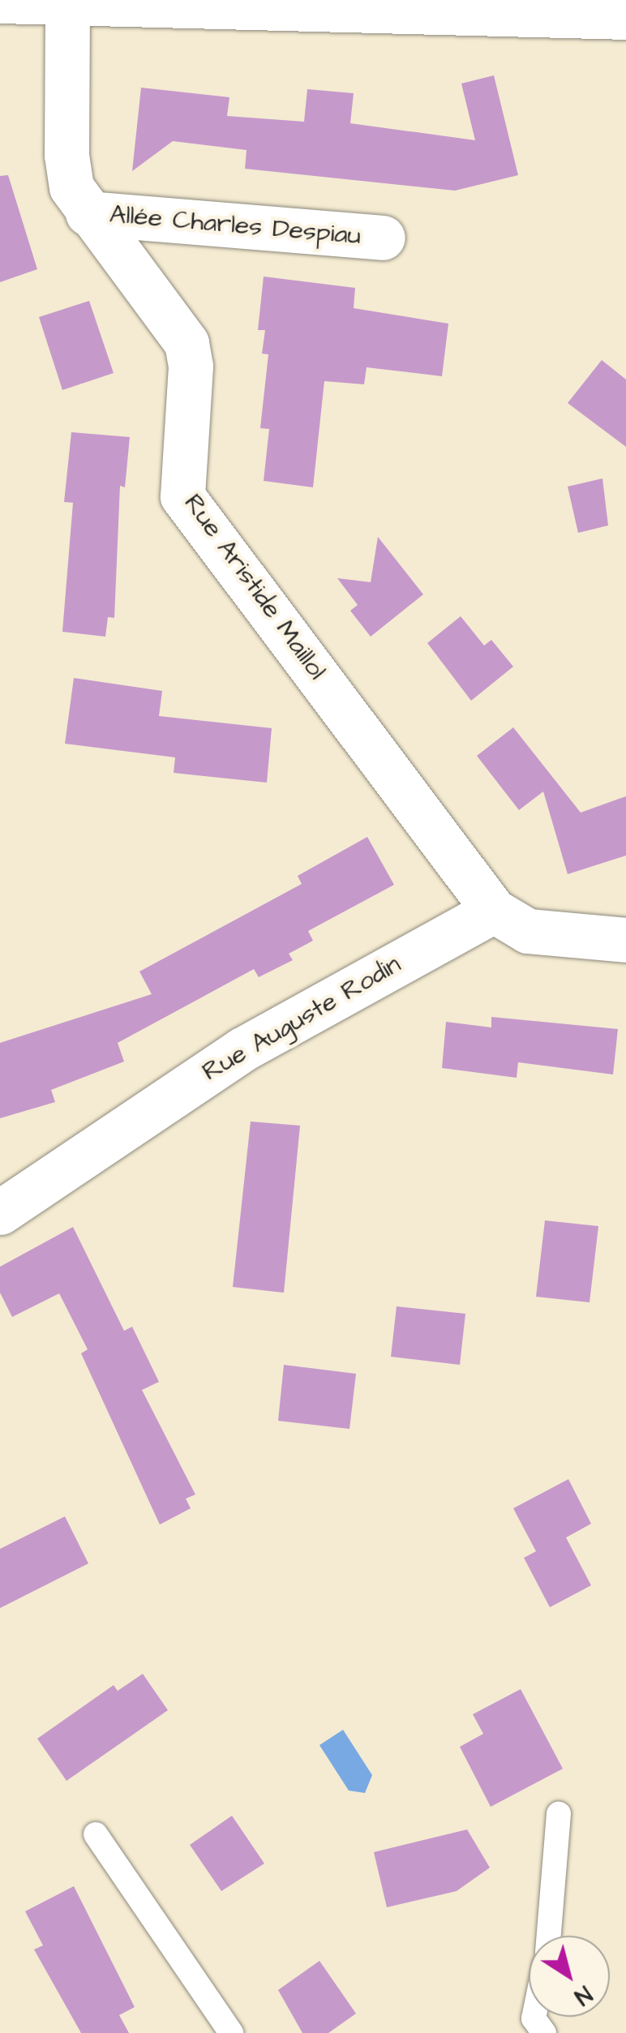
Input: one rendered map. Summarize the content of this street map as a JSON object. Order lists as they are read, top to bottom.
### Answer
{
  "streets": {
    "street": ["Allée Charles Despiau", "Rue Aristide Maillol", "Rue Auguste Rodin"]
  },
  "crossings": [
    ["Allée Charles Despiau", "Rue Aristide Maillol"],
    ["Rue Aristide Maillol", "Rue Auguste Rodin"]
  ],
  "north": "bottom right"
}
